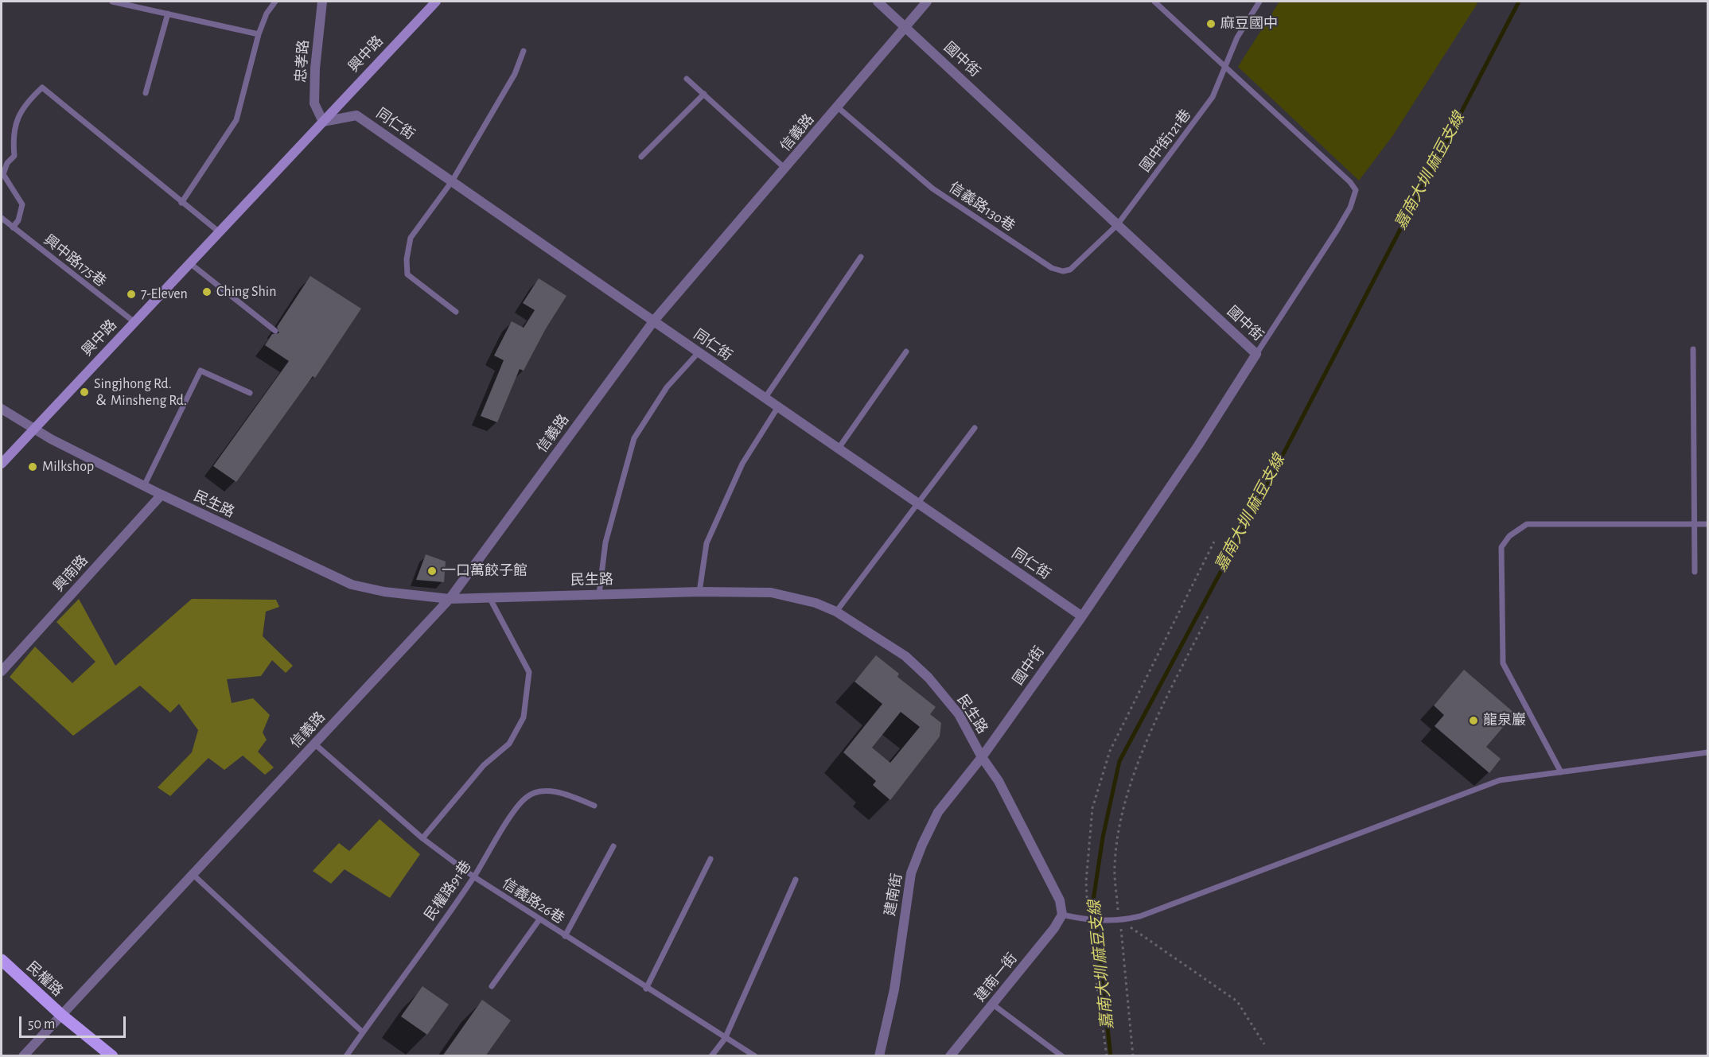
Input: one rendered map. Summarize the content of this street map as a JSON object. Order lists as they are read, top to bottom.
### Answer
{
  "streets": {
    "main road": ["興中路", "民權路"],
    "street": [
      "國中街",
      "忠孝路",
      "同仁街",
      "信義路",
      "民生路",
      "興南路",
      "建南街",
      "建南一街"
    ],
    "lane": [
      "國中街121巷",
      "信義路130巷",
      "興中路175巷",
      "民權路91巷",
      "信義路26巷"
    ]
  },
  "crossings": [
    ["興中路", "忠孝路"],
    ["興中路", "同仁街"],
    ["興中路", "興中路175巷"],
    ["興中路", "民生路"],
    ["國中街", "同仁街"],
    ["國中街", "信義路"],
    ["國中街", "國中街121巷"],
    ["國中街", "信義路130巷"],
    ["國中街", "民生路"],
    ["國中街", "建南街"],
    ["忠孝路", "同仁街"],
    ["同仁街", "信義路"],
    ["信義路", "信義路130巷"],
    ["信義路", "民生路"],
    ["信義路", "信義路26巷"],
    ["信義路", "民權路"],
    ["國中街121巷", "信義路130巷"],
    ["民生路", "興南路"],
    ["民生路", "建南街"],
    ["民生路", "建南一街"],
    ["民權路91巷", "信義路26巷"]
  ],
  "water": ["嘉南大圳 麻豆支線"],
  "places": [
    "麻豆國中",
    "Ching Shin",
    "7-Eleven",
    "Singjhong Rd. ＆ Minsheng Rd.",
    "Milkshop",
    "一口萬餃子館",
    "龍泉巖"
  ],
  "scale_bar": "50 m"
}
